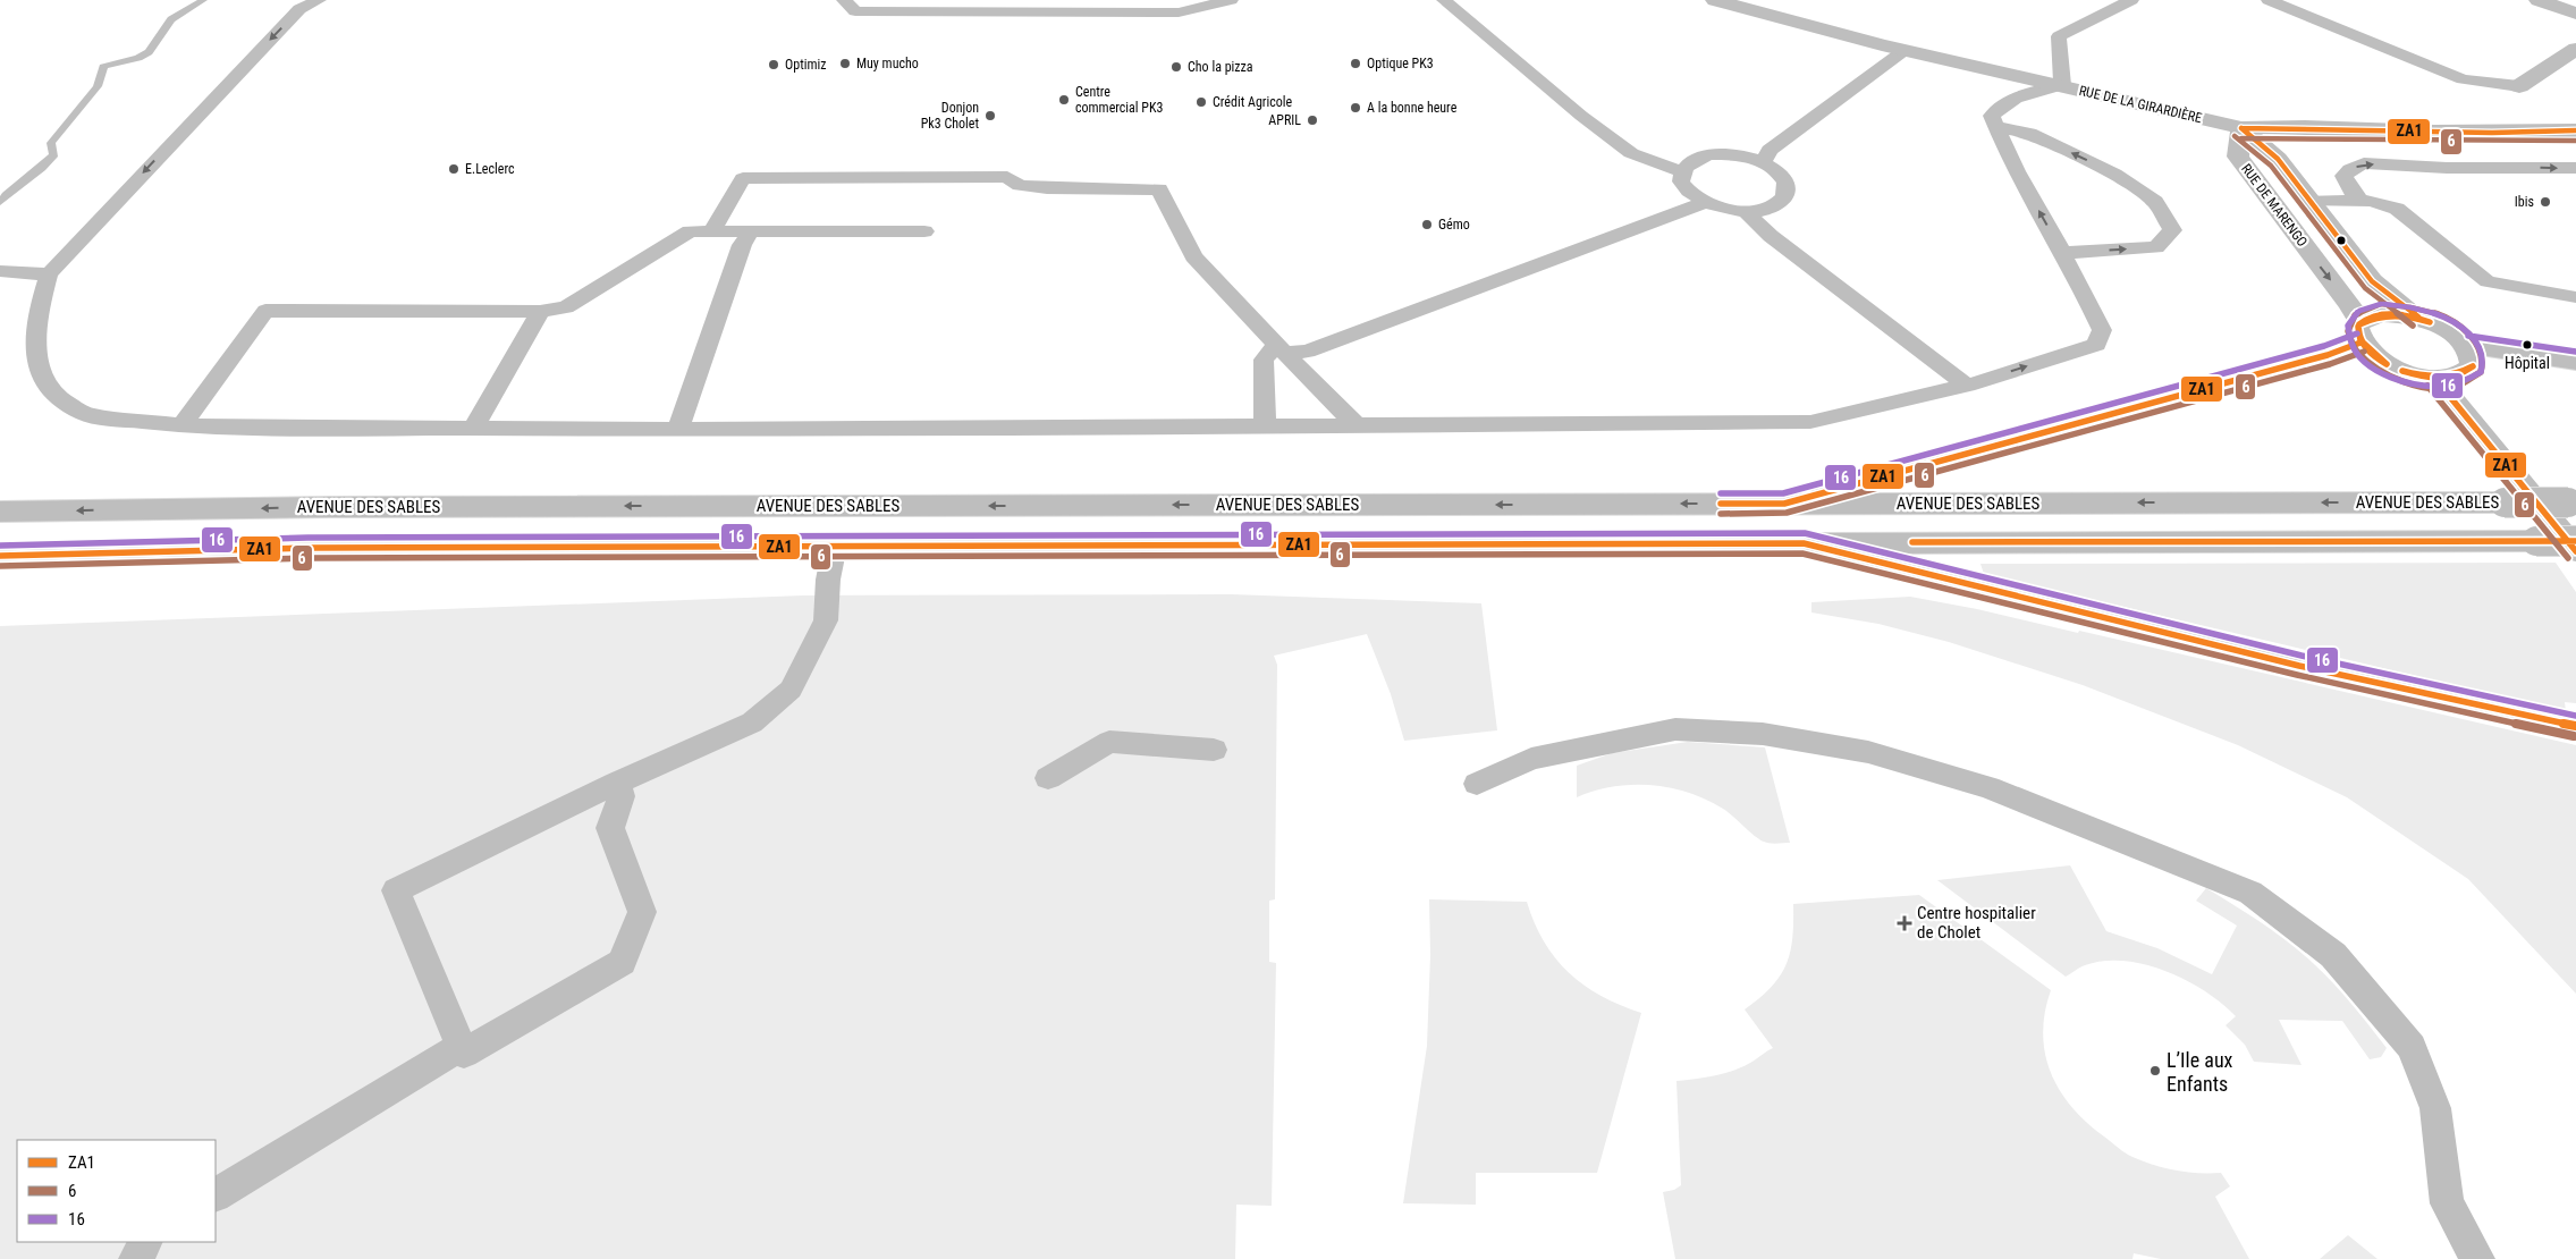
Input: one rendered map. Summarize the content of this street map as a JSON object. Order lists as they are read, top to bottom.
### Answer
{
  "streets": {
    "main road": ["RUE DE LA GIRARDIÈRE", "RUE DE MARENGO", "AVENUE DES SABLES"]
  },
  "crossings": [
    ["RUE DE LA GIRARDIÈRE", "RUE DE MARENGO"]
  ],
  "places": {
    "other": [
      "Muy mucho",
      "Optique PK3",
      "Optimiz",
      "Cho la pizza",
      "Centre commercial PK3",
      "Crédit Agricole",
      "A la bonne heure",
      "Donjon Pk3 Cholet",
      "APRIL",
      "E.Leclerc",
      "Ibis",
      "Gémo",
      "Hôpital",
      "L’Ile aux Enfants"
    ],
    "health": ["Centre hospitalier de Cholet"]
  },
  "lines": ["transit line ZA1", "transit line 6", "transit line 16"],
  "legend": ["ZA1", "6", "16"]
}
